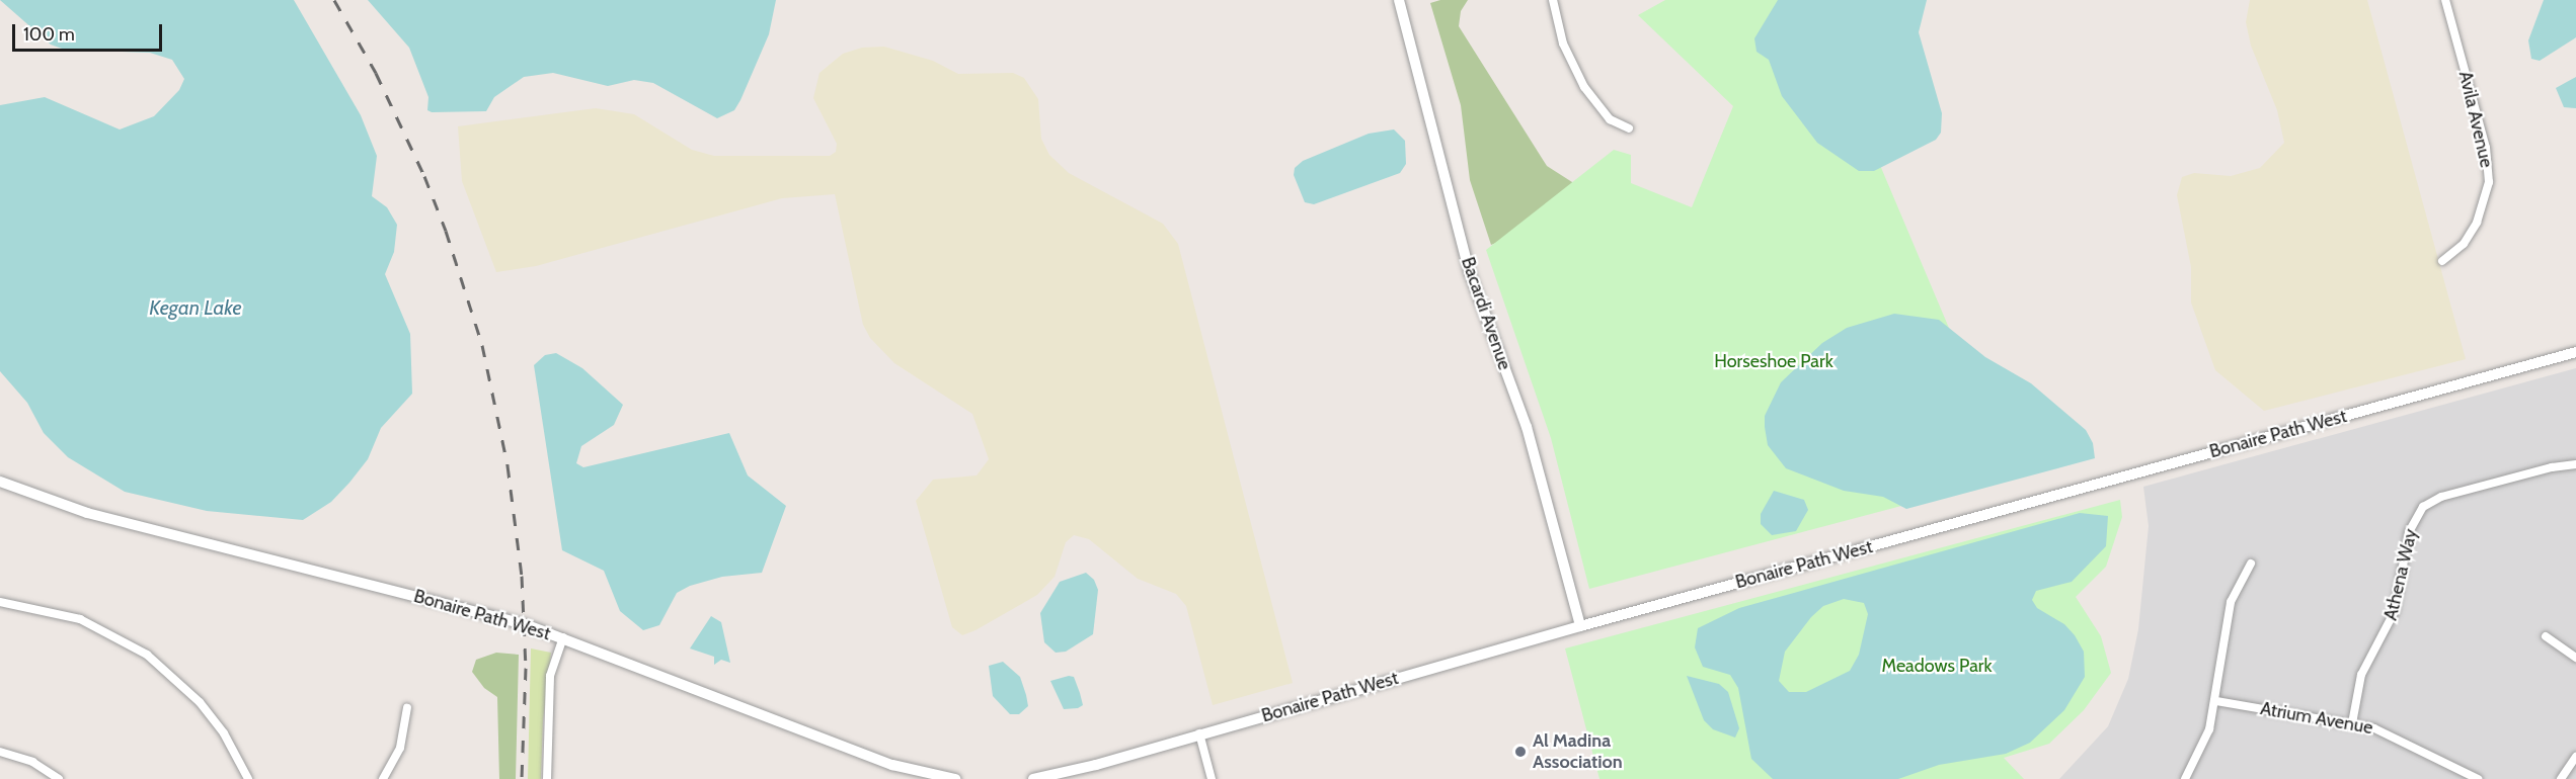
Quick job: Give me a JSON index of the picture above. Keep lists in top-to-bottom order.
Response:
{
  "streets": {
    "street": [
      "Avila Avenue",
      "Bacardi Avenue",
      "Bonaire Path West",
      "Athena Way",
      "Atrium Avenue"
    ]
  },
  "crossings": [
    ["Bacardi Avenue", "Bonaire Path West"],
    ["Athena Way", "Atrium Avenue"]
  ],
  "water": ["Kegan Lake"],
  "parks": ["Horseshoe Park", "Meadows Park"],
  "places": ["Al Madina Association"],
  "scale_bar": "100 m"
}
